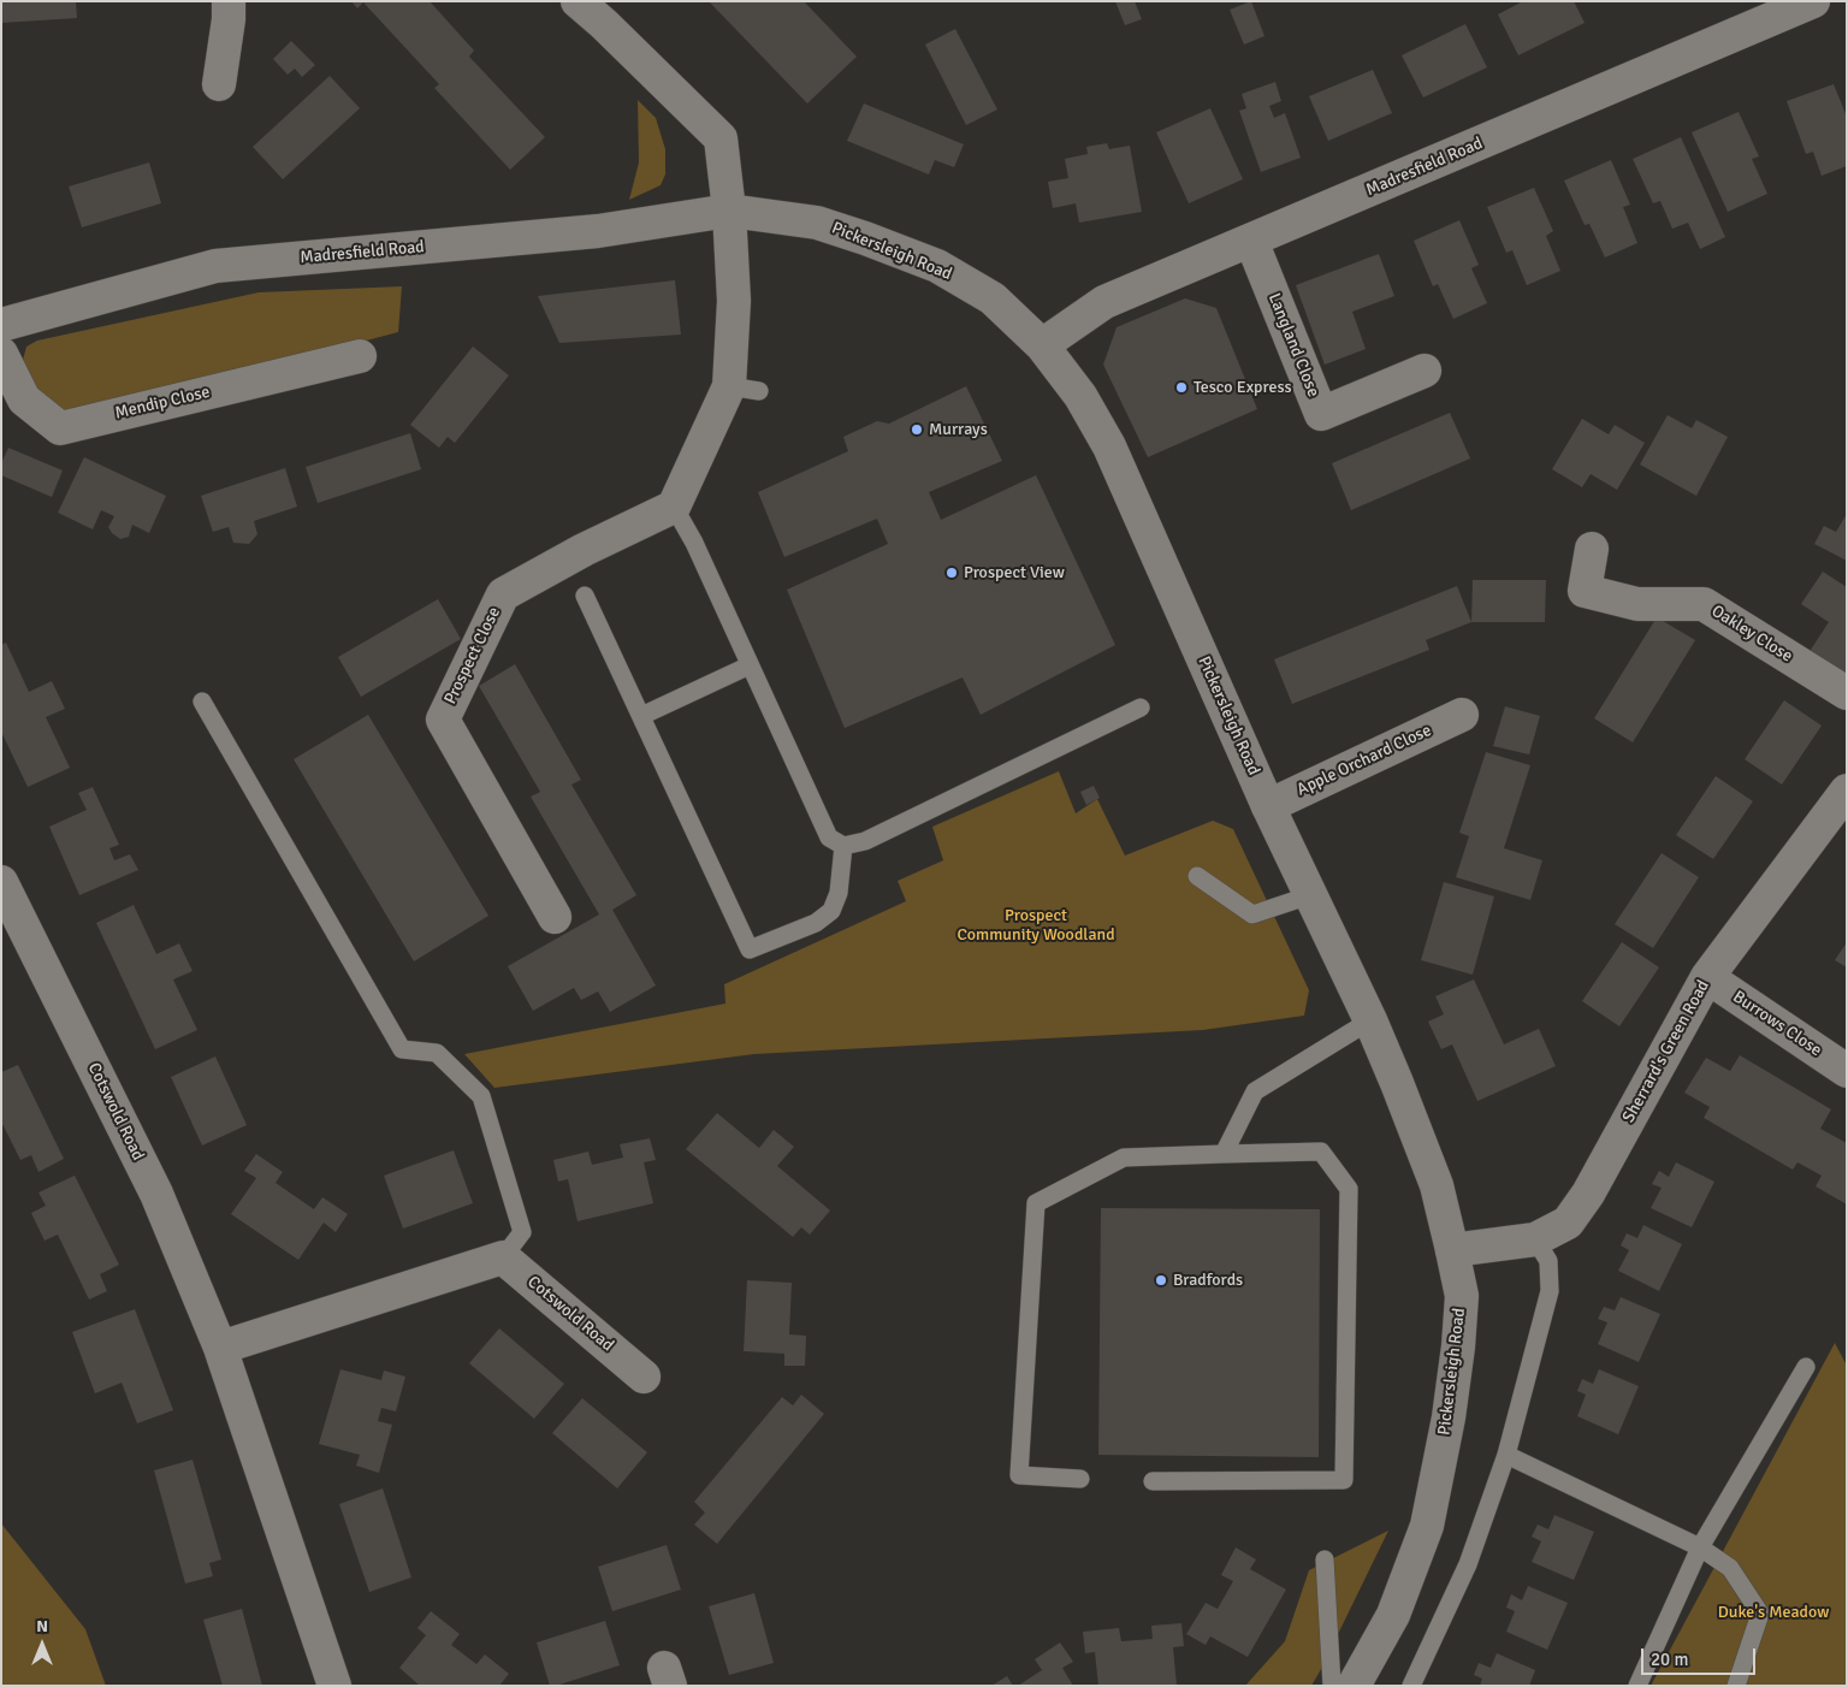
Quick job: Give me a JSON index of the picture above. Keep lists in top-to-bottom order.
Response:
{
  "streets": {
    "street": [
      "Madresfield Road",
      "Pickersleigh Road",
      "Langland Close",
      "Mendip Close",
      "Oakley Close",
      "Prospect Close",
      "Apple Orchard Close",
      "Burrows Close",
      "Sherrard's Green Road",
      "Cotswold Road"
    ]
  },
  "crossings": [
    ["Madresfield Road", "Pickersleigh Road"],
    ["Madresfield Road", "Langland Close"],
    ["Pickersleigh Road", "Apple Orchard Close"],
    ["Pickersleigh Road", "Sherrard's Green Road"],
    ["Burrows Close", "Sherrard's Green Road"]
  ],
  "parks": ["Prospect Community Woodland", "Duke's Meadow"],
  "places": [
    "Tesco Express",
    "Murrays",
    "Prospect View",
    "Bradfords"
  ],
  "scale_bar": "20 m",
  "north": "top"
}
